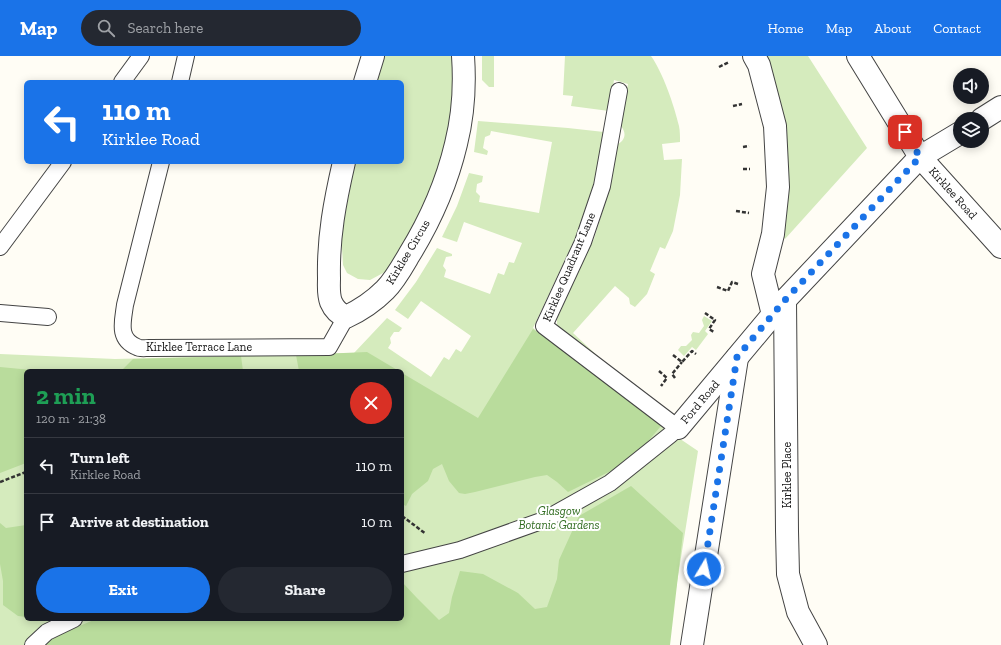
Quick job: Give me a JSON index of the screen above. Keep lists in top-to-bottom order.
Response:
{
  "streets": {
    "street": [
      "Kirklee Road",
      "Kirklee Circus",
      "Ford Road",
      "Kirklee Place"
    ],
    "lane": ["Kirklee Quadrant Lane", "Kirklee Terrace Lane"]
  },
  "crossings": [
    ["Kirklee Road", "Ford Road"],
    ["Kirklee Circus", "Kirklee Terrace Lane"],
    ["Kirklee Quadrant Lane", "Ford Road"],
    ["Ford Road", "Kirklee Place"]
  ],
  "parks": ["Glasgow Botanic Gardens"],
  "page": {
    "header": "Map",
    "search": "Search here",
    "nav": [
      "Home",
      "Map",
      "About",
      "Contact"
    ],
    "turn": ["110 m", "Kirklee Road"],
    "heading": ["2 min", "120 m · 21:38"],
    "list": [
      {
        "name": "Turn left",
        "note": "Kirklee Road",
        "value": "110 m"
      },
      {
        "name": "Arrive at destination",
        "value": "10 m"
      }
    ],
    "buttons": ["Exit", "Share"]
  }
}
